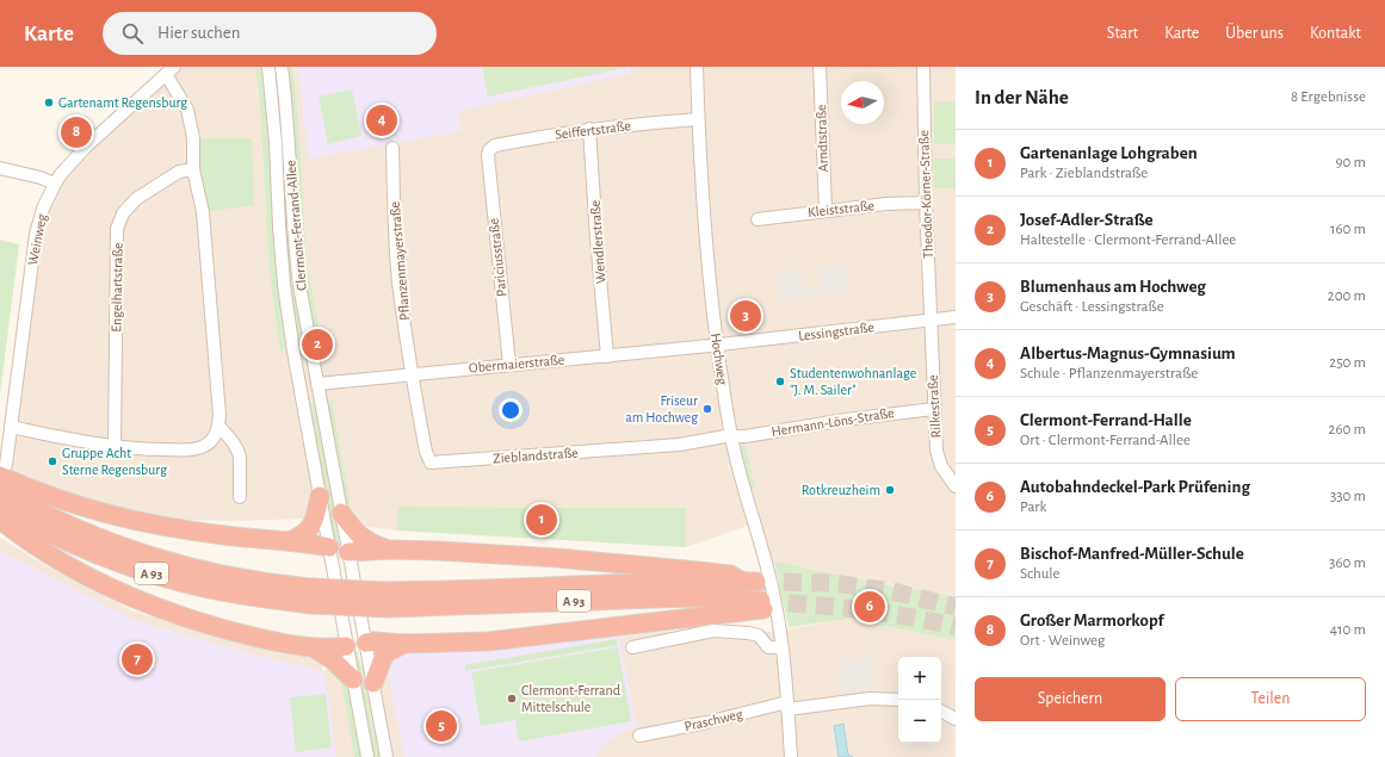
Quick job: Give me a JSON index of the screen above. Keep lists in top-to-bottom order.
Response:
{
  "streets": {
    "highway": ["A 93"],
    "street": [
      "Seiffertstraße",
      "Arndtstraße",
      "Theodor-Körner-Straße",
      "Kleiststraße",
      "Clermont-Ferrand-Allee",
      "Weinweg",
      "Wendlerstraße",
      "Pariciusstraße",
      "Pflanzenmayerstraße",
      "Engelhartstraße",
      "Lessingstraße",
      "Hochweg",
      "Obermaierstraße",
      "Rilkestraße",
      "Hermann-Löns-Straße",
      "Zieblandstraße",
      "Praschweg"
    ]
  },
  "crossings": [
    ["Seiffertstraße", "Wendlerstraße"],
    ["Seiffertstraße", "Pariciusstraße"],
    ["Seiffertstraße", "Hochweg"],
    ["Arndtstraße", "Kleiststraße"],
    ["Theodor-Körner-Straße", "Kleiststraße"],
    ["Theodor-Körner-Straße", "Lessingstraße"],
    ["Theodor-Körner-Straße", "Rilkestraße"],
    ["Clermont-Ferrand-Allee", "Obermaierstraße"],
    ["Wendlerstraße", "Obermaierstraße"],
    ["Pariciusstraße", "Obermaierstraße"],
    ["Pflanzenmayerstraße", "Obermaierstraße"],
    ["Pflanzenmayerstraße", "Zieblandstraße"],
    ["Lessingstraße", "Hochweg"],
    ["Lessingstraße", "Obermaierstraße"],
    ["Lessingstraße", "Rilkestraße"],
    ["Hochweg", "Obermaierstraße"],
    ["Hochweg", "Hermann-Löns-Straße"],
    ["Hochweg", "Zieblandstraße"],
    ["Hochweg", "Praschweg"],
    ["Obermaierstraße", "Zieblandstraße"],
    ["Rilkestraße", "Hermann-Löns-Straße"],
    ["Hermann-Löns-Straße", "Zieblandstraße"]
  ],
  "places": [
    "Gartenamt Regensburg",
    "Studentenwohnanlage \"J. M. Sailer\"",
    "Friseur am Hochweg",
    "Gruppe Acht Sterne Regensburg",
    "Rotkreuzheim",
    "Clermont-Ferrand Mittelschule"
  ],
  "north": "left",
  "page": {
    "header": "Karte",
    "search": "Hier suchen",
    "nav": [
      "Start",
      "Karte",
      "Über uns",
      "Kontakt"
    ],
    "heading": ["In der Nähe", "8 Ergebnisse"],
    "pins": [
      "4",
      "8",
      "3",
      "2",
      "1",
      "6",
      "7",
      "5"
    ],
    "list": [
      {
        "mark": "1",
        "name": "Gartenanlage Lohgraben",
        "note": "Park · Zieblandstraße",
        "value": "90 m"
      },
      {
        "mark": "2",
        "name": "Josef-Adler-Straße",
        "note": "Haltestelle · Clermont-Ferrand-Allee",
        "value": "160 m"
      },
      {
        "mark": "3",
        "name": "Blumenhaus am Hochweg",
        "note": "Geschäft · Lessingstraße",
        "value": "200 m"
      },
      {
        "mark": "4",
        "name": "Albertus-Magnus-Gymnasium",
        "note": "Schule · Pflanzenmayerstraße",
        "value": "250 m"
      },
      {
        "mark": "5",
        "name": "Clermont-Ferrand-Halle",
        "note": "Ort · Clermont-Ferrand-Allee",
        "value": "260 m"
      },
      {
        "mark": "6",
        "name": "Autobahndeckel-Park Prüfening",
        "note": "Park",
        "value": "330 m"
      },
      {
        "mark": "7",
        "name": "Bischof-Manfred-Müller-Schule",
        "note": "Schule",
        "value": "360 m"
      },
      {
        "mark": "8",
        "name": "Großer Marmorkopf",
        "note": "Ort · Weinweg",
        "value": "410 m"
      }
    ],
    "map_buttons": ["+", "−"],
    "buttons": ["Speichern", "Teilen"]
  }
}
